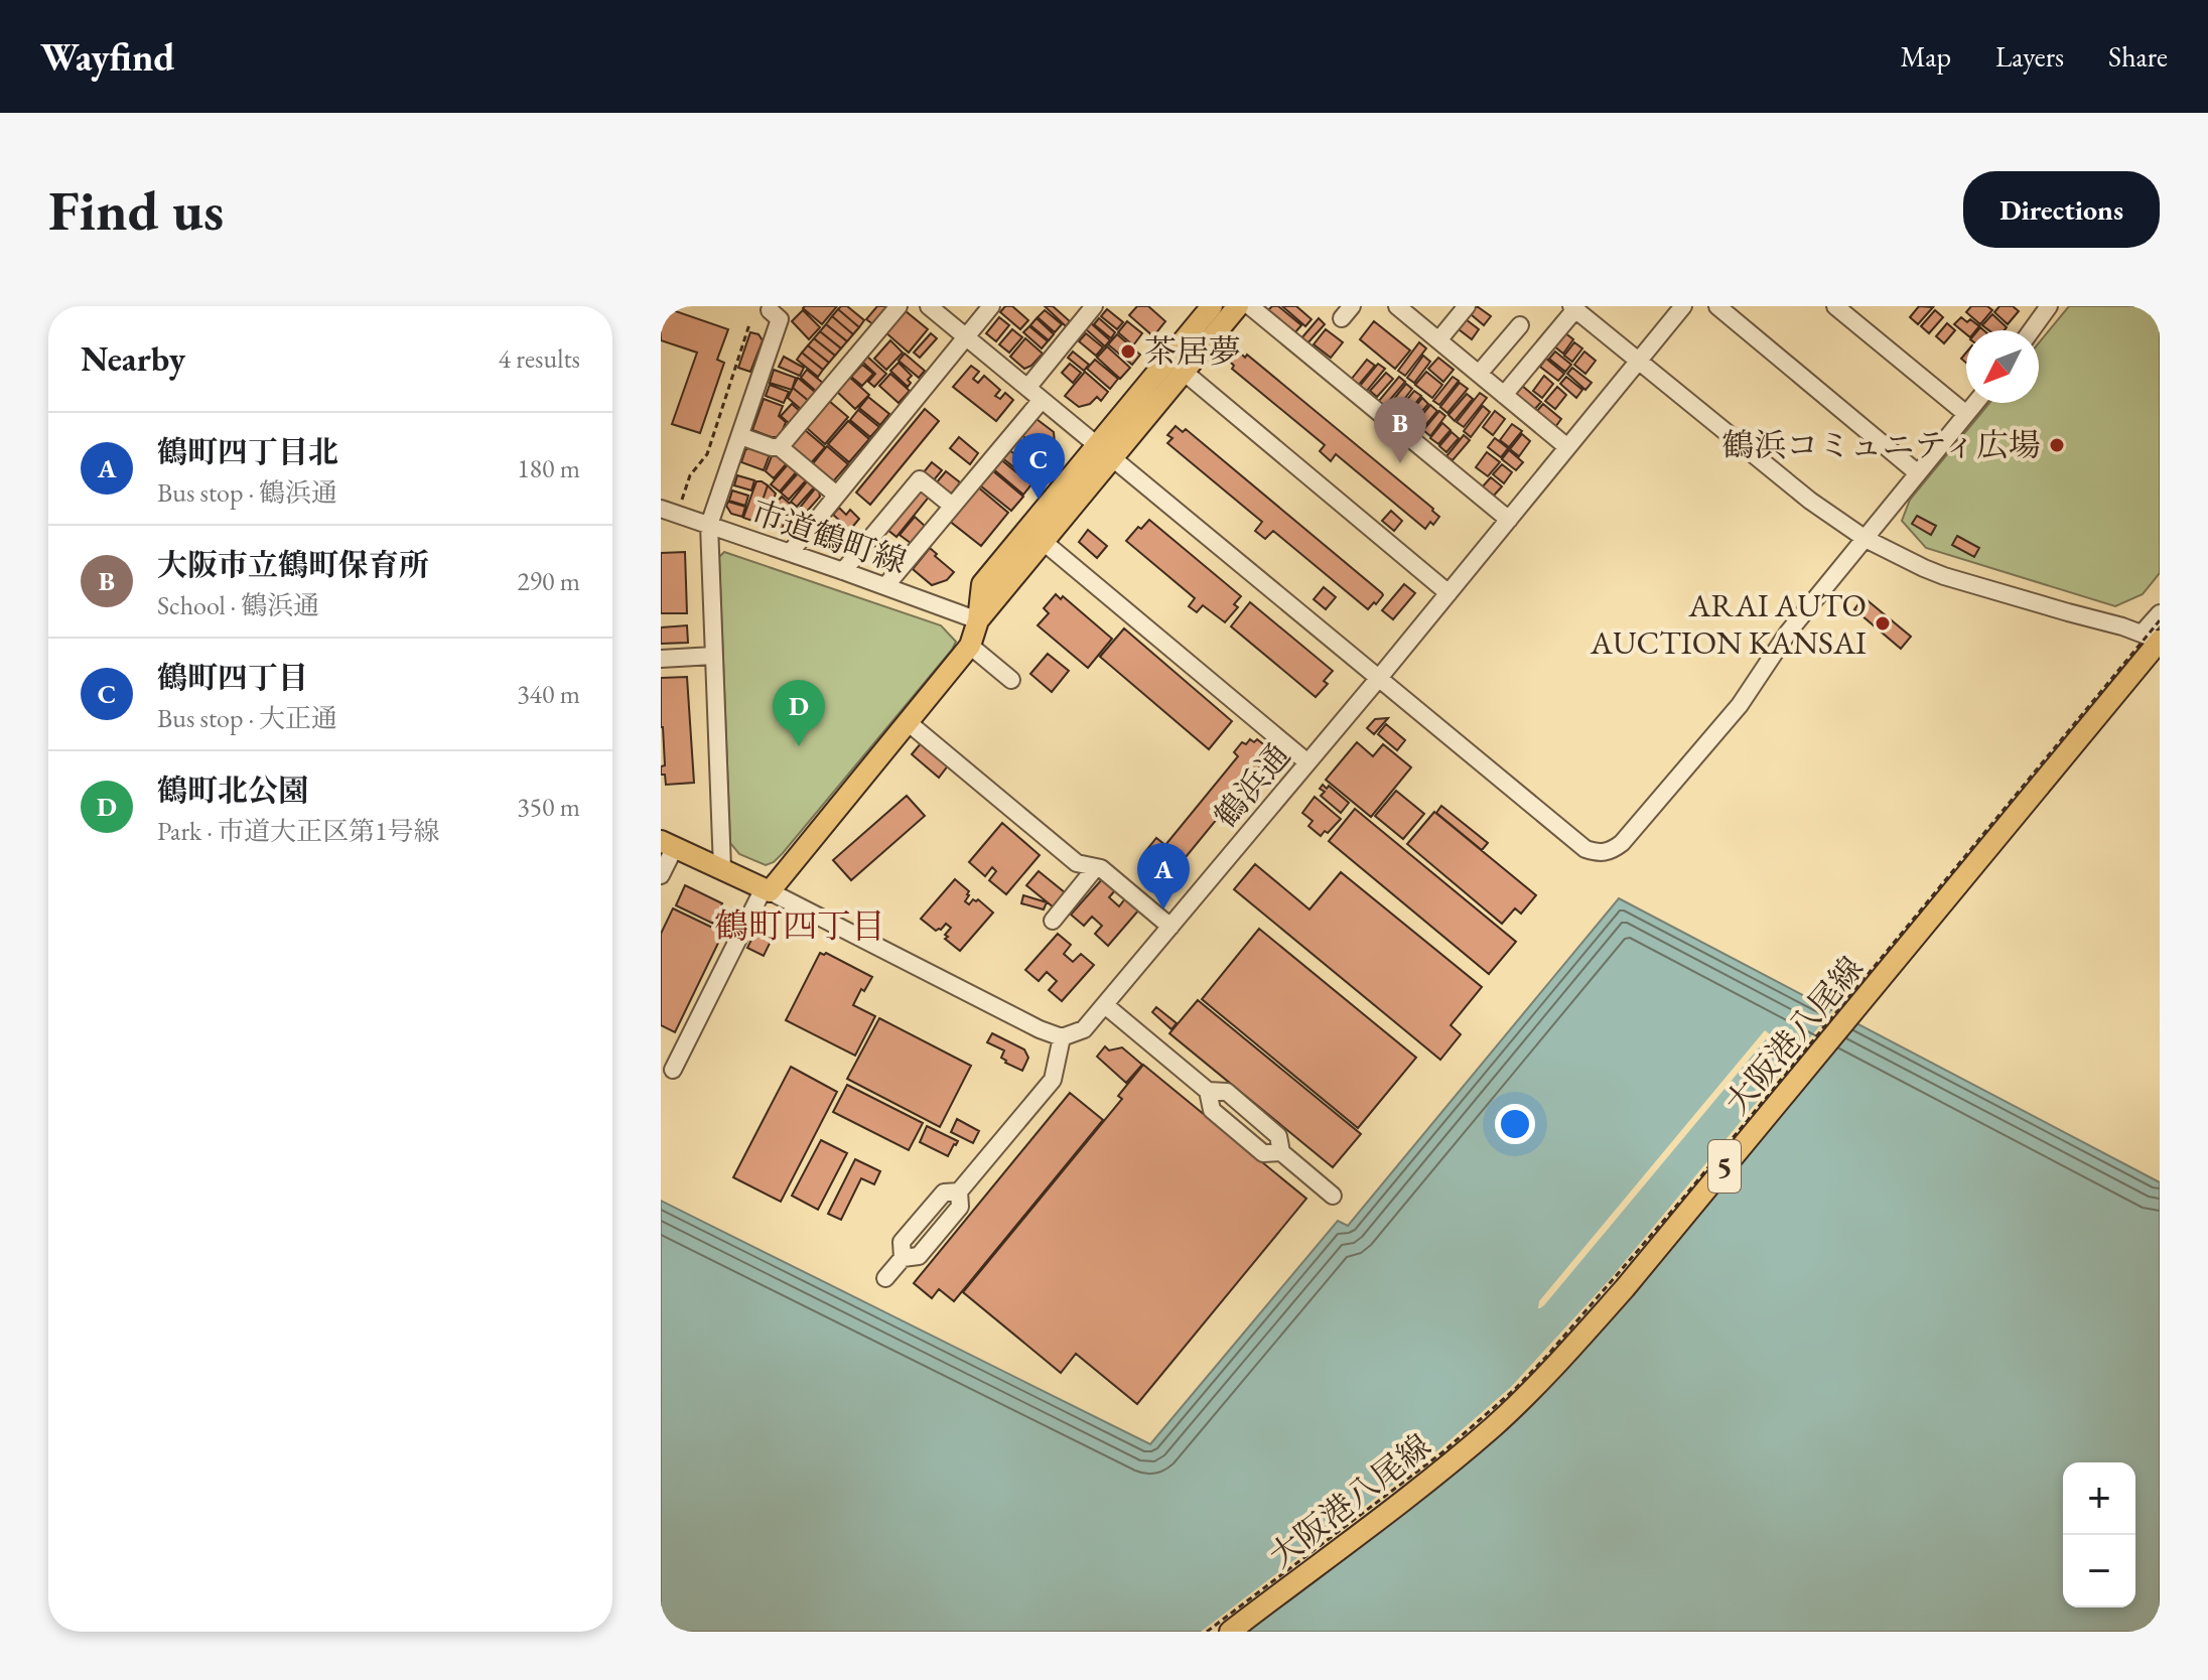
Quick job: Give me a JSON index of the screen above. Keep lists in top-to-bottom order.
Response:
{
  "streets": {
    "main road": ["大阪港八尾線", "5"],
    "street": ["市道鶴町線", "鶴浜通"]
  },
  "districts": ["鶴町四丁目"],
  "places": ["茶居夢", "鶴浜コミュニティ広場", "ARAI AUTO AUCTION KANSAI"],
  "north": "bottom left",
  "page": {
    "header": "Wayfind",
    "nav": ["Map", "Layers", "Share"],
    "buttons": "Directions",
    "title": "Find us",
    "heading": ["Nearby", "4 results"],
    "pins": [
      "B",
      "C",
      "D",
      "A"
    ],
    "list": [
      {
        "mark": "A",
        "name": "鶴町四丁目北",
        "note": "Bus stop · 鶴浜通",
        "value": "180 m"
      },
      {
        "mark": "B",
        "name": "大阪市立鶴町保育所",
        "note": "School · 鶴浜通",
        "value": "290 m"
      },
      {
        "mark": "C",
        "name": "鶴町四丁目",
        "note": "Bus stop · 大正通",
        "value": "340 m"
      },
      {
        "mark": "D",
        "name": "鶴町北公園",
        "note": "Park · 市道大正区第1号線",
        "value": "350 m"
      }
    ],
    "map_buttons": ["+", "−"]
  }
}
